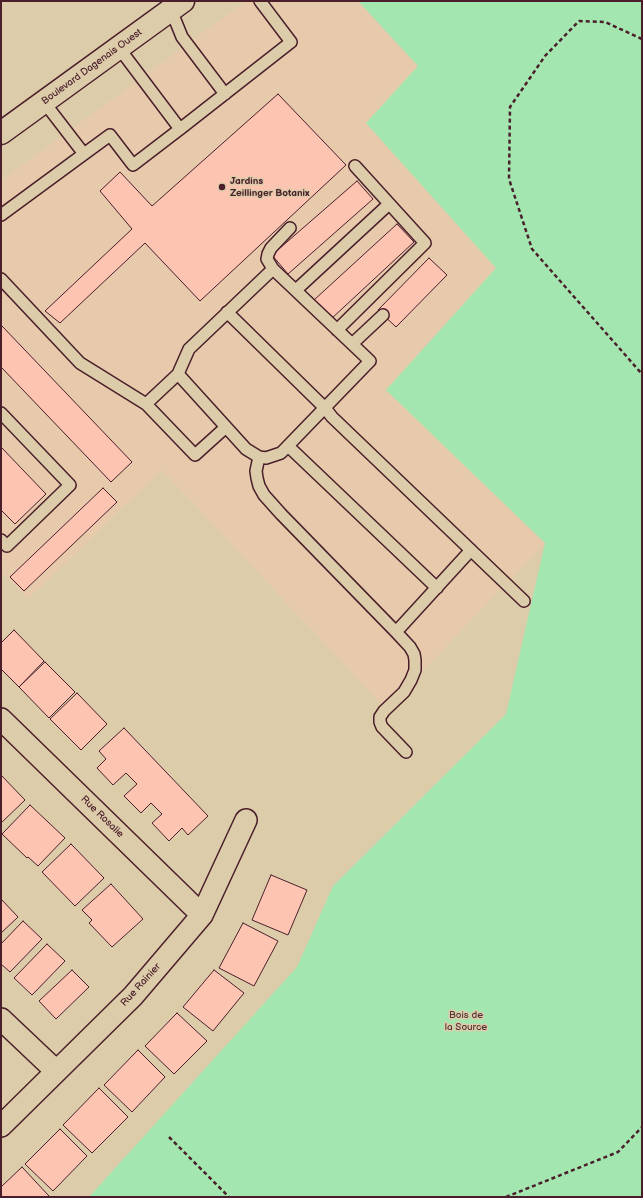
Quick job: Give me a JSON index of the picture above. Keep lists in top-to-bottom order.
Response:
{
  "streets": {
    "main road": ["Boulevard Dagenais Ouest"],
    "street": ["Rue Rosalie", "Rue Rainier"]
  },
  "crossings": [
    ["Rue Rosalie", "Rue Rainier"]
  ],
  "parks": ["Bois de la Source"],
  "places": ["Jardins Zeillinger Botanix"]
}
